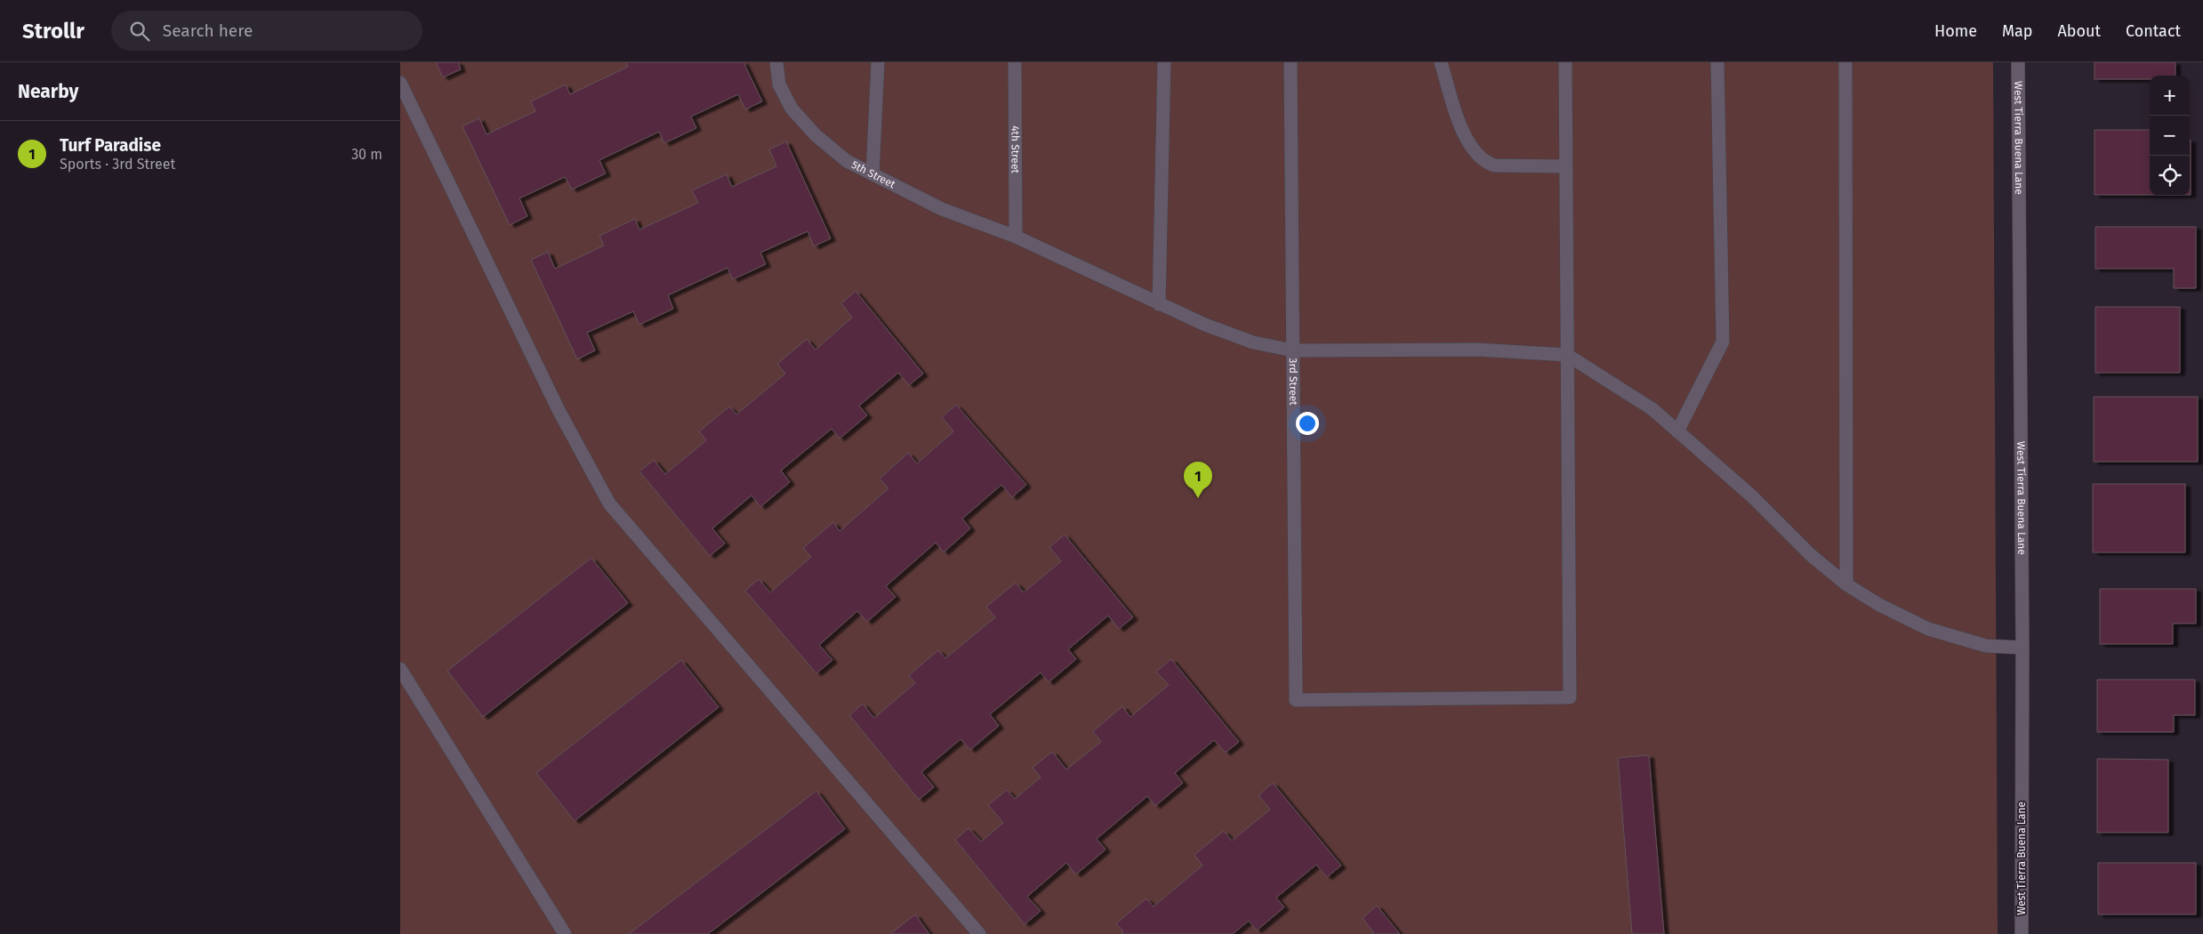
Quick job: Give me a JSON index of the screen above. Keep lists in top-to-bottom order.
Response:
{
  "streets": {
    "street": [
      "West Tierra Buena Lane",
      "4th Street",
      "5th Street",
      "3rd Street"
    ]
  },
  "crossings": [
    ["4th Street", "5th Street"],
    ["5th Street", "3rd Street"]
  ],
  "page": {
    "header": "Strollr",
    "search": "Search here",
    "nav": [
      "Home",
      "Map",
      "About",
      "Contact"
    ],
    "heading": "Nearby",
    "map_buttons": ["+", "−"],
    "list": [
      {
        "mark": "1",
        "name": "Turf Paradise",
        "note": "Sports · 3rd Street",
        "value": "30 m"
      }
    ],
    "pins": "1"
  }
}
